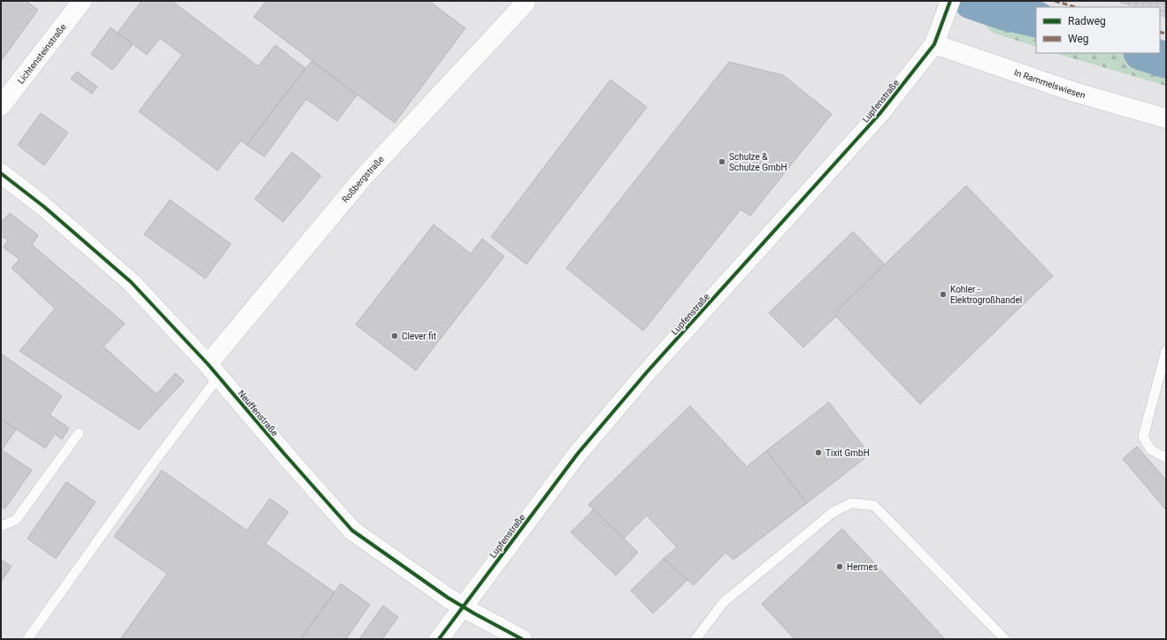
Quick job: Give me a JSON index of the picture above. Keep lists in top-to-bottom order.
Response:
{
  "streets": {
    "street": [
      "Lichtensteinstraße",
      "In Rammelswiesen",
      "Lupfenstraße",
      "Roßbergstraße",
      "Neuffenstraße"
    ]
  },
  "crossings": [
    ["In Rammelswiesen", "Lupfenstraße"],
    ["Lupfenstraße", "Neuffenstraße"],
    ["Roßbergstraße", "Neuffenstraße"]
  ],
  "places": [
    "Schulze & Schulze GmbH",
    "Kohler - Elektrogroßhandel",
    "Clever fit",
    "Tixit GmbH",
    "Hermes"
  ],
  "legend": ["Radweg", "Weg"]
}
